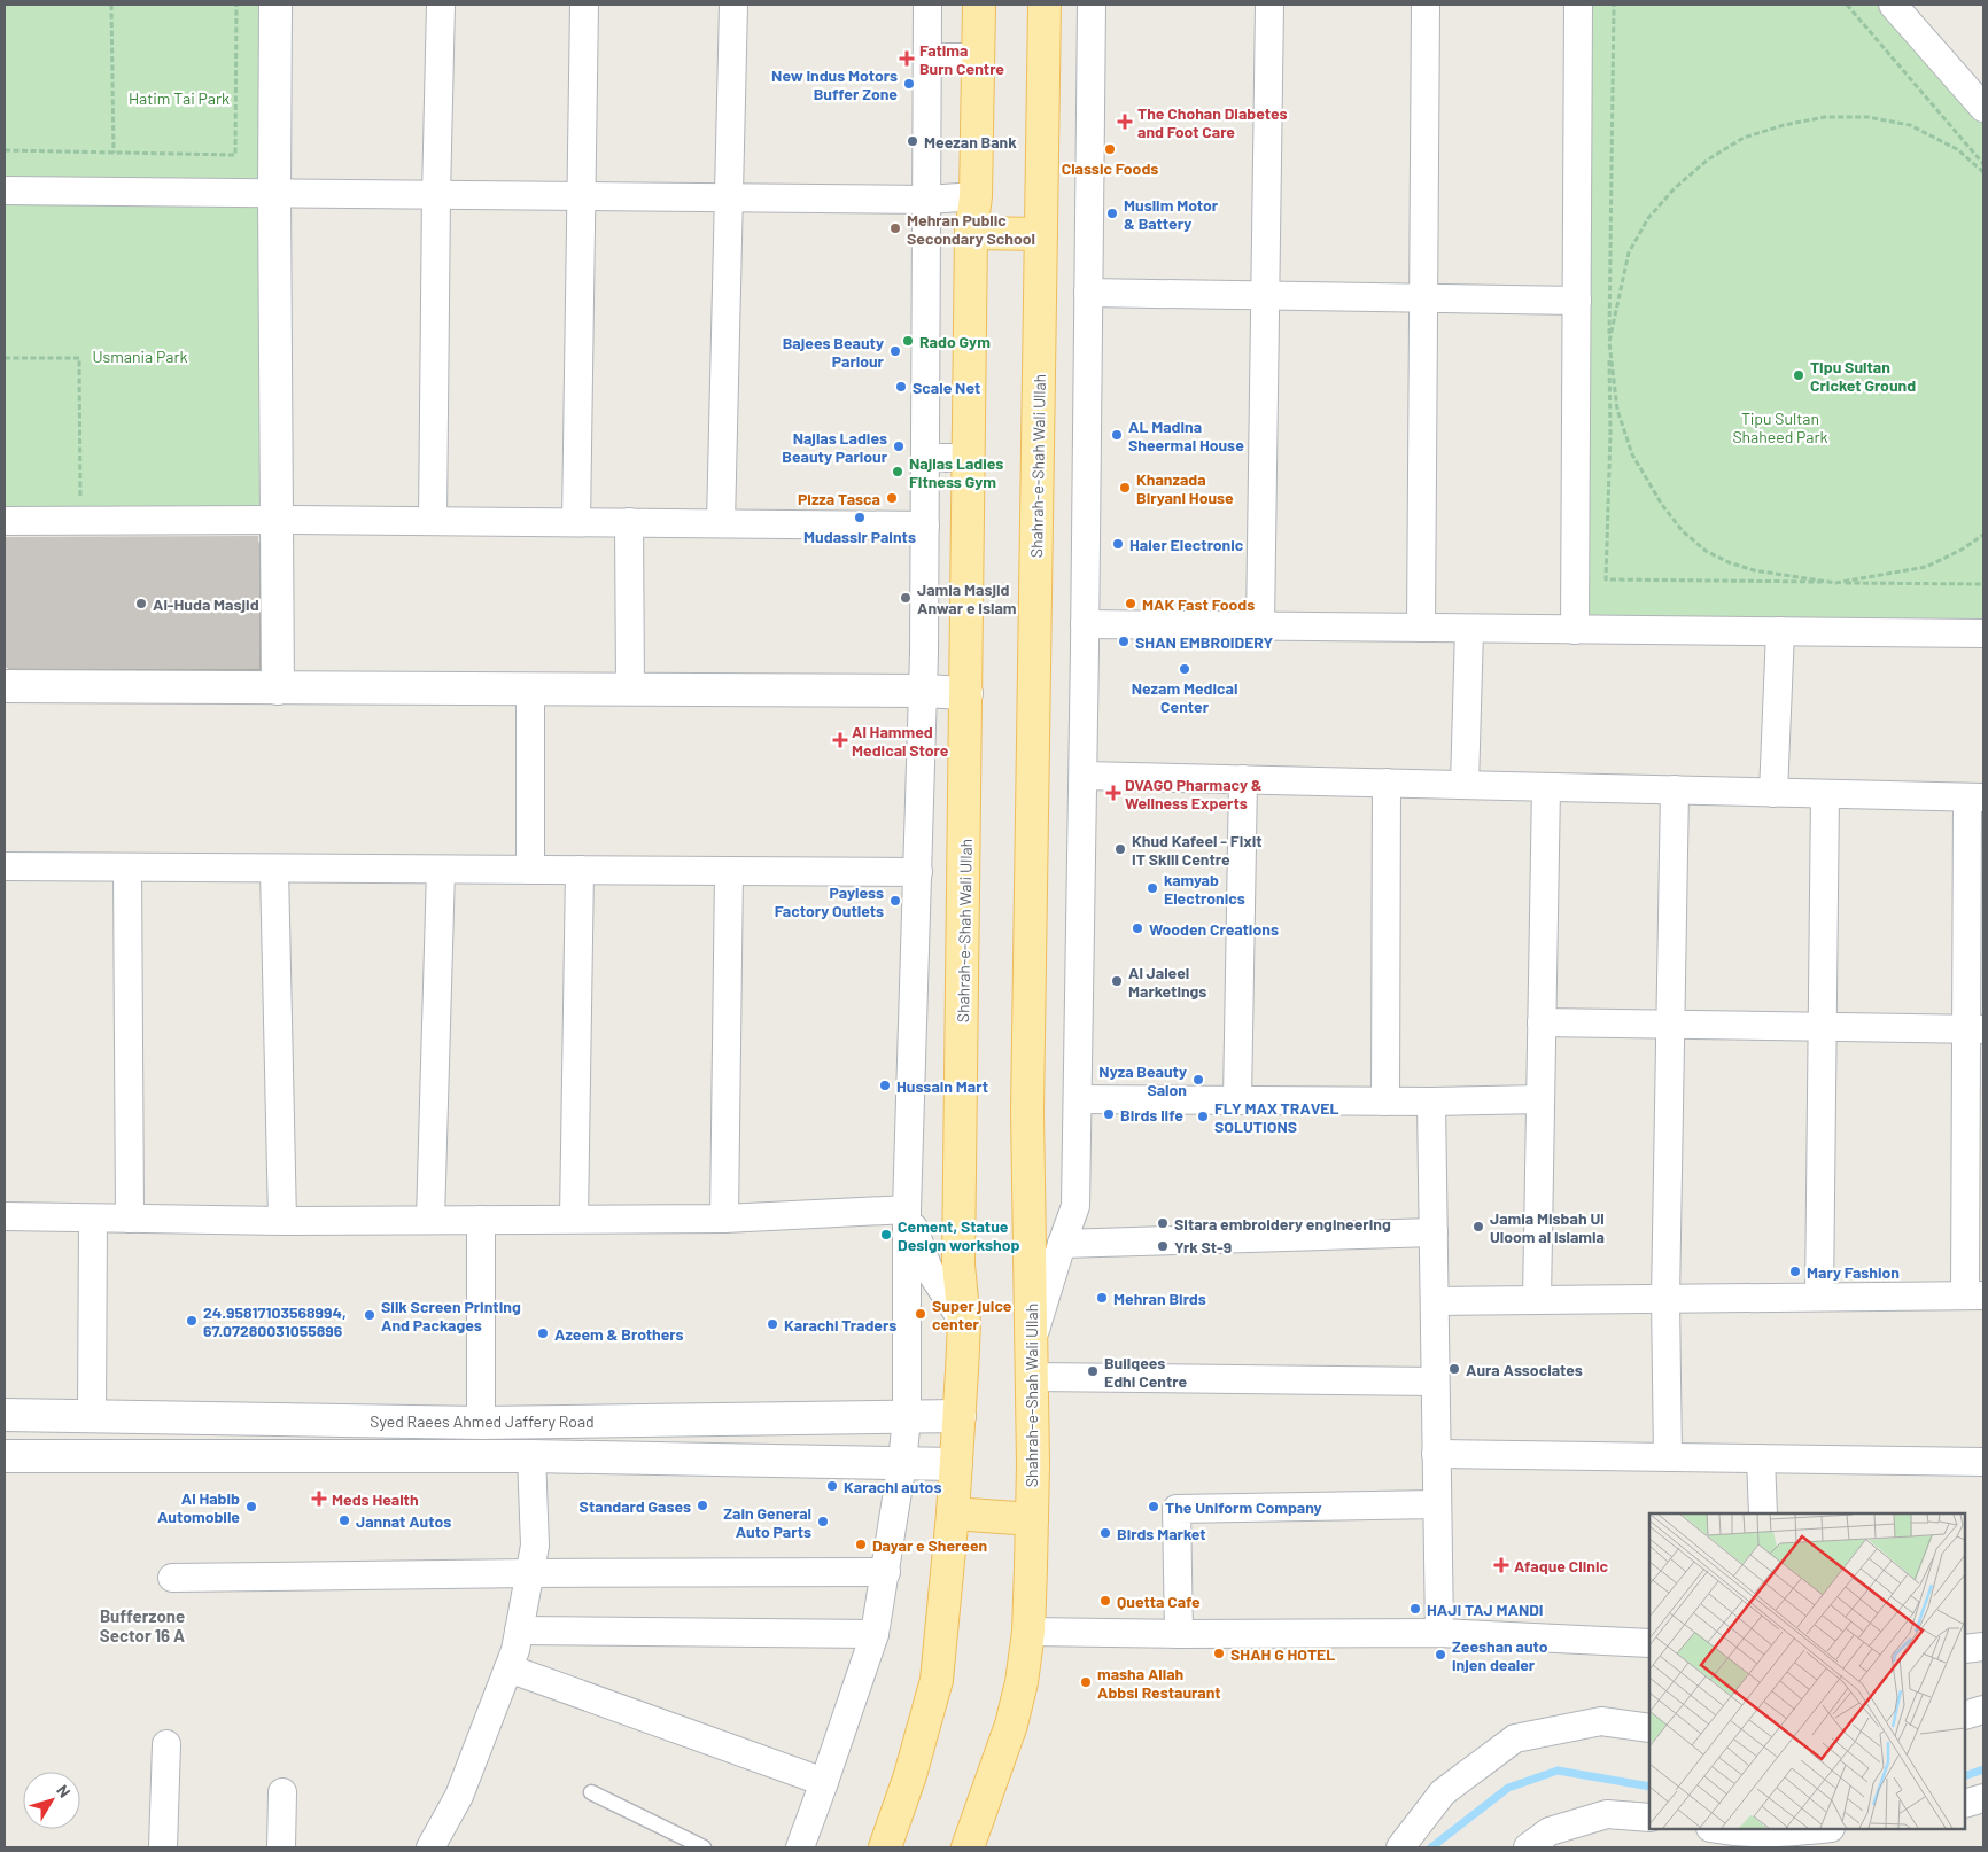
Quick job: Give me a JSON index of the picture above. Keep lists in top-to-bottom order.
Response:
{
  "streets": {
    "main road": ["Shahrah-e-Shah Wali Ullah", "Syed Raees Ahmed Jaffery Road"]
  },
  "crossings": [
    ["Shahrah-e-Shah Wali Ullah", "Syed Raees Ahmed Jaffery Road"]
  ],
  "districts": ["Bufferzone Sector 16 A"],
  "parks": ["Hatim Tai Park", "Usmania Park", "Tipu Sultan Shaheed Park"],
  "places": {
    "health": [
      "Fatima Burn Centre",
      "The Chohan Diabetes and Foot Care",
      "Al Hammed Medical Store",
      "DVAGO Pharmacy & Wellness Experts",
      "Meds Health",
      "Afaque Clinic"
    ],
    "other": [
      "New Indus Motors Buffer Zone",
      "Meezan Bank",
      "Classic Foods",
      "Muslim Motor & Battery",
      "Mehran Public Secondary School",
      "Rado Gym",
      "Bajees Beauty Parlour",
      "Tipu Sultan Cricket Ground",
      "Scale Net",
      "AL Madina Sheermal House",
      "Najlas Ladies Beauty Parlour",
      "Najlas Ladies Fitness Gym",
      "Khanzada Biryani House",
      "Pizza Tasca",
      "Mudassir Paints",
      "Haier Electronic",
      "Jamia Masjid Anwar e Islam",
      "Al-Huda Masjid",
      "MAK Fast Foods",
      "SHAN EMBROIDERY",
      "Nezam Medical Center",
      "Khud Kafeel - Fixit IT Skill Centre",
      "kamyab Electronics",
      "Payless Factory Outlets",
      "Wooden Creations",
      "Al Jaleel Marketings",
      "Nyza Beauty Salon",
      "Hussain Mart",
      "Birds life",
      "FLY MAX TRAVEL SOLUTIONS",
      "Sitara embroidery engineering",
      "Jamia Misbah Ul Uloom al islamia",
      "Cement, Statue Design workshop",
      "Yrk St-9",
      "Mary Fashion",
      "Mehran Birds",
      "Super juice center",
      "Silk Screen Printing And Packages",
      "24.95817103568994, 67.07280031055896",
      "Karachi Traders",
      "Azeem & Brothers",
      "Aura Associates",
      "Builqees Edhi Centre",
      "Karachi autos",
      "Standard Gases",
      "Al Habib Automobile",
      "The Uniform Company",
      "Jannat Autos",
      "Zain General Auto Parts",
      "Birds Market",
      "Dayar e Shereen",
      "Quetta Cafe",
      "HAJI TAJ MANDI",
      "SHAH G HOTEL",
      "Zeeshan auto injen dealer",
      "masha Allah Abbsi Restaurant"
    ]
  },
  "north": "top right"
}
